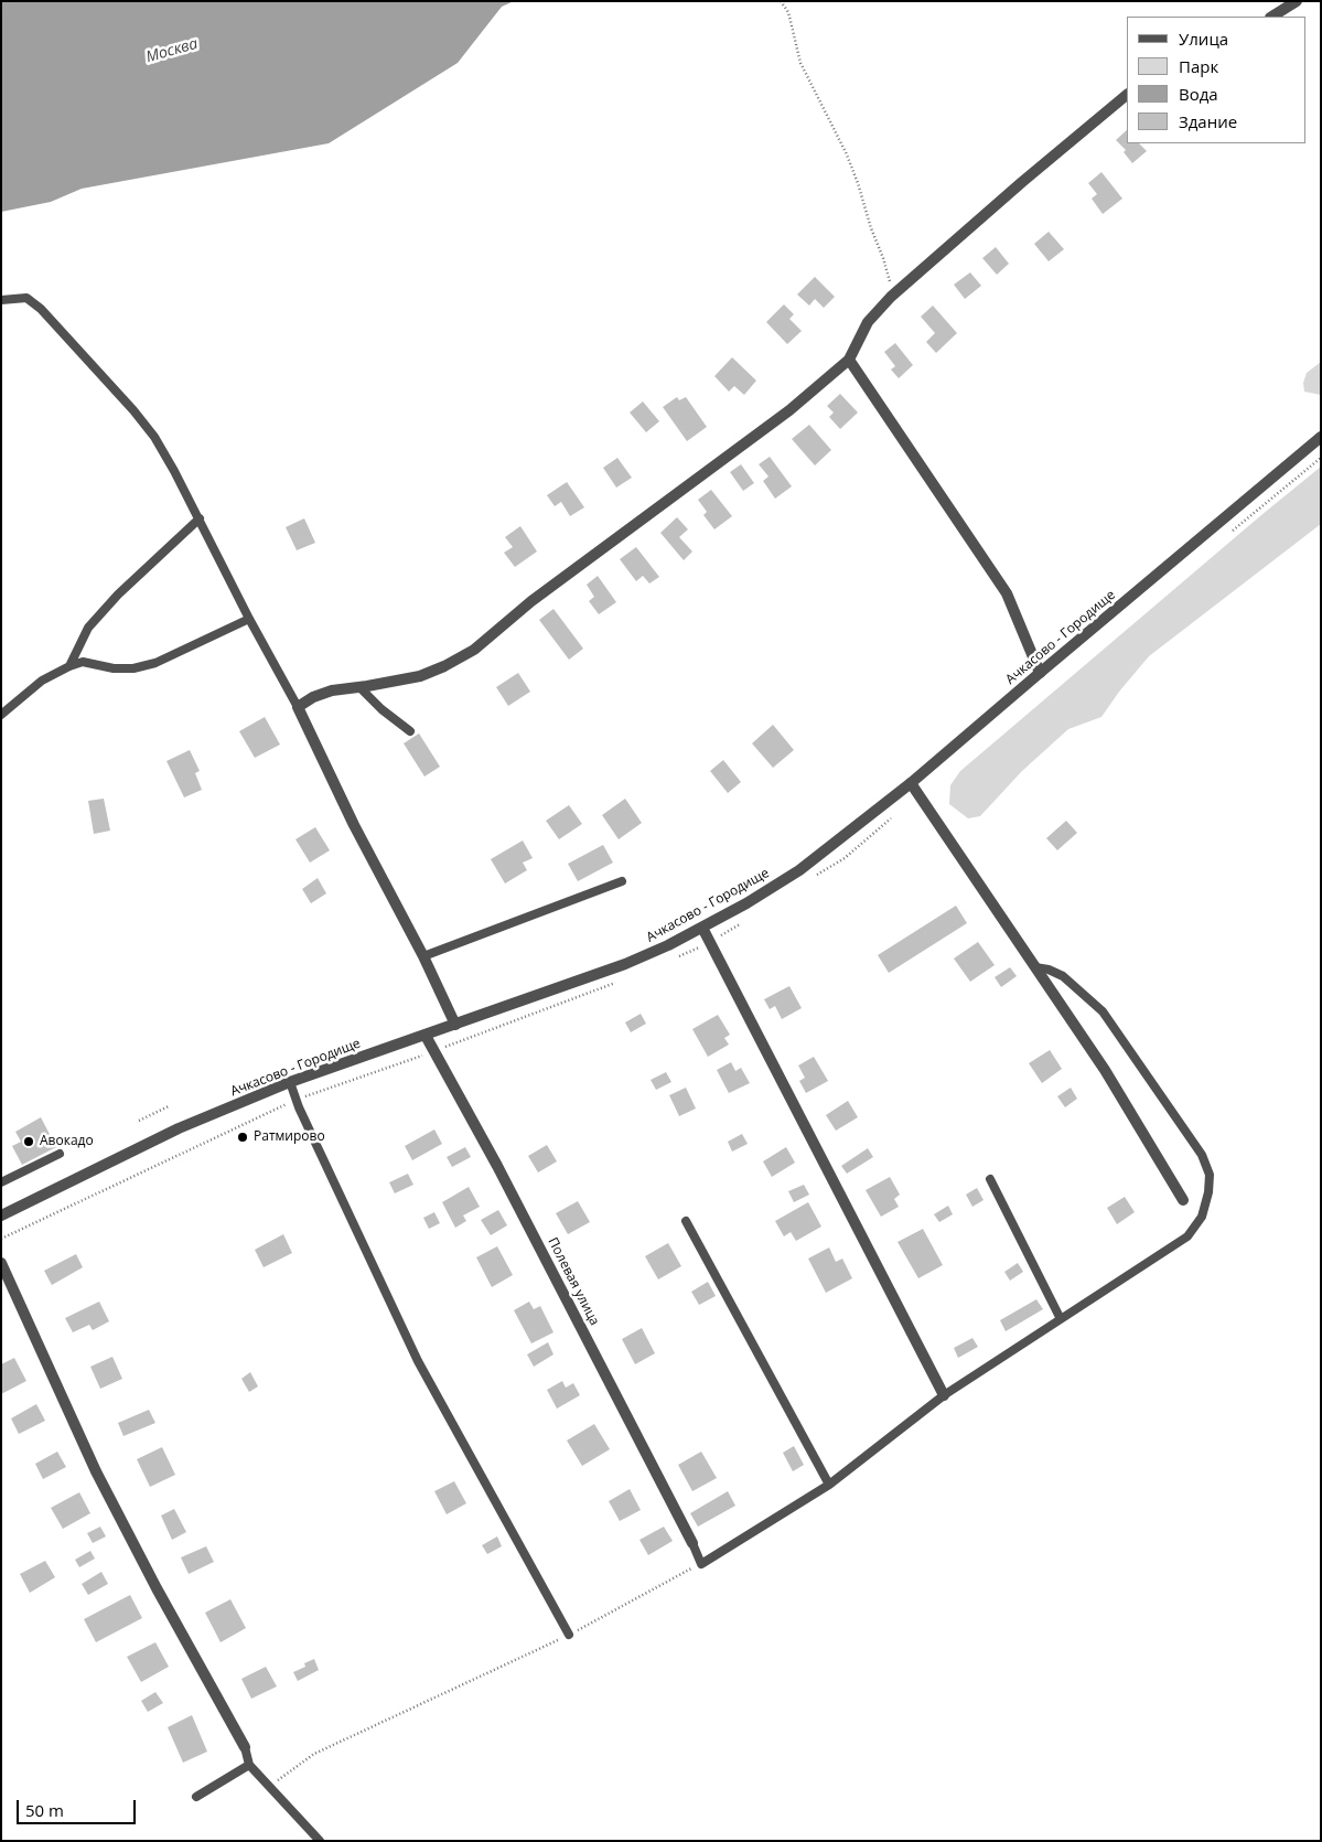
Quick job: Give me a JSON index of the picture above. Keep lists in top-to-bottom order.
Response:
{
  "streets": {
    "street": ["Ачкасово - Городище", "Полевая улица"]
  },
  "crossings": [
    ["Ачкасово - Городище", "Полевая улица"]
  ],
  "water": ["Москва"],
  "places": ["Ратмирово", "Авокадо"],
  "legend": [
    "Улица",
    "Парк",
    "Вода",
    "Здание"
  ],
  "scale_bar": "50 m"
}
